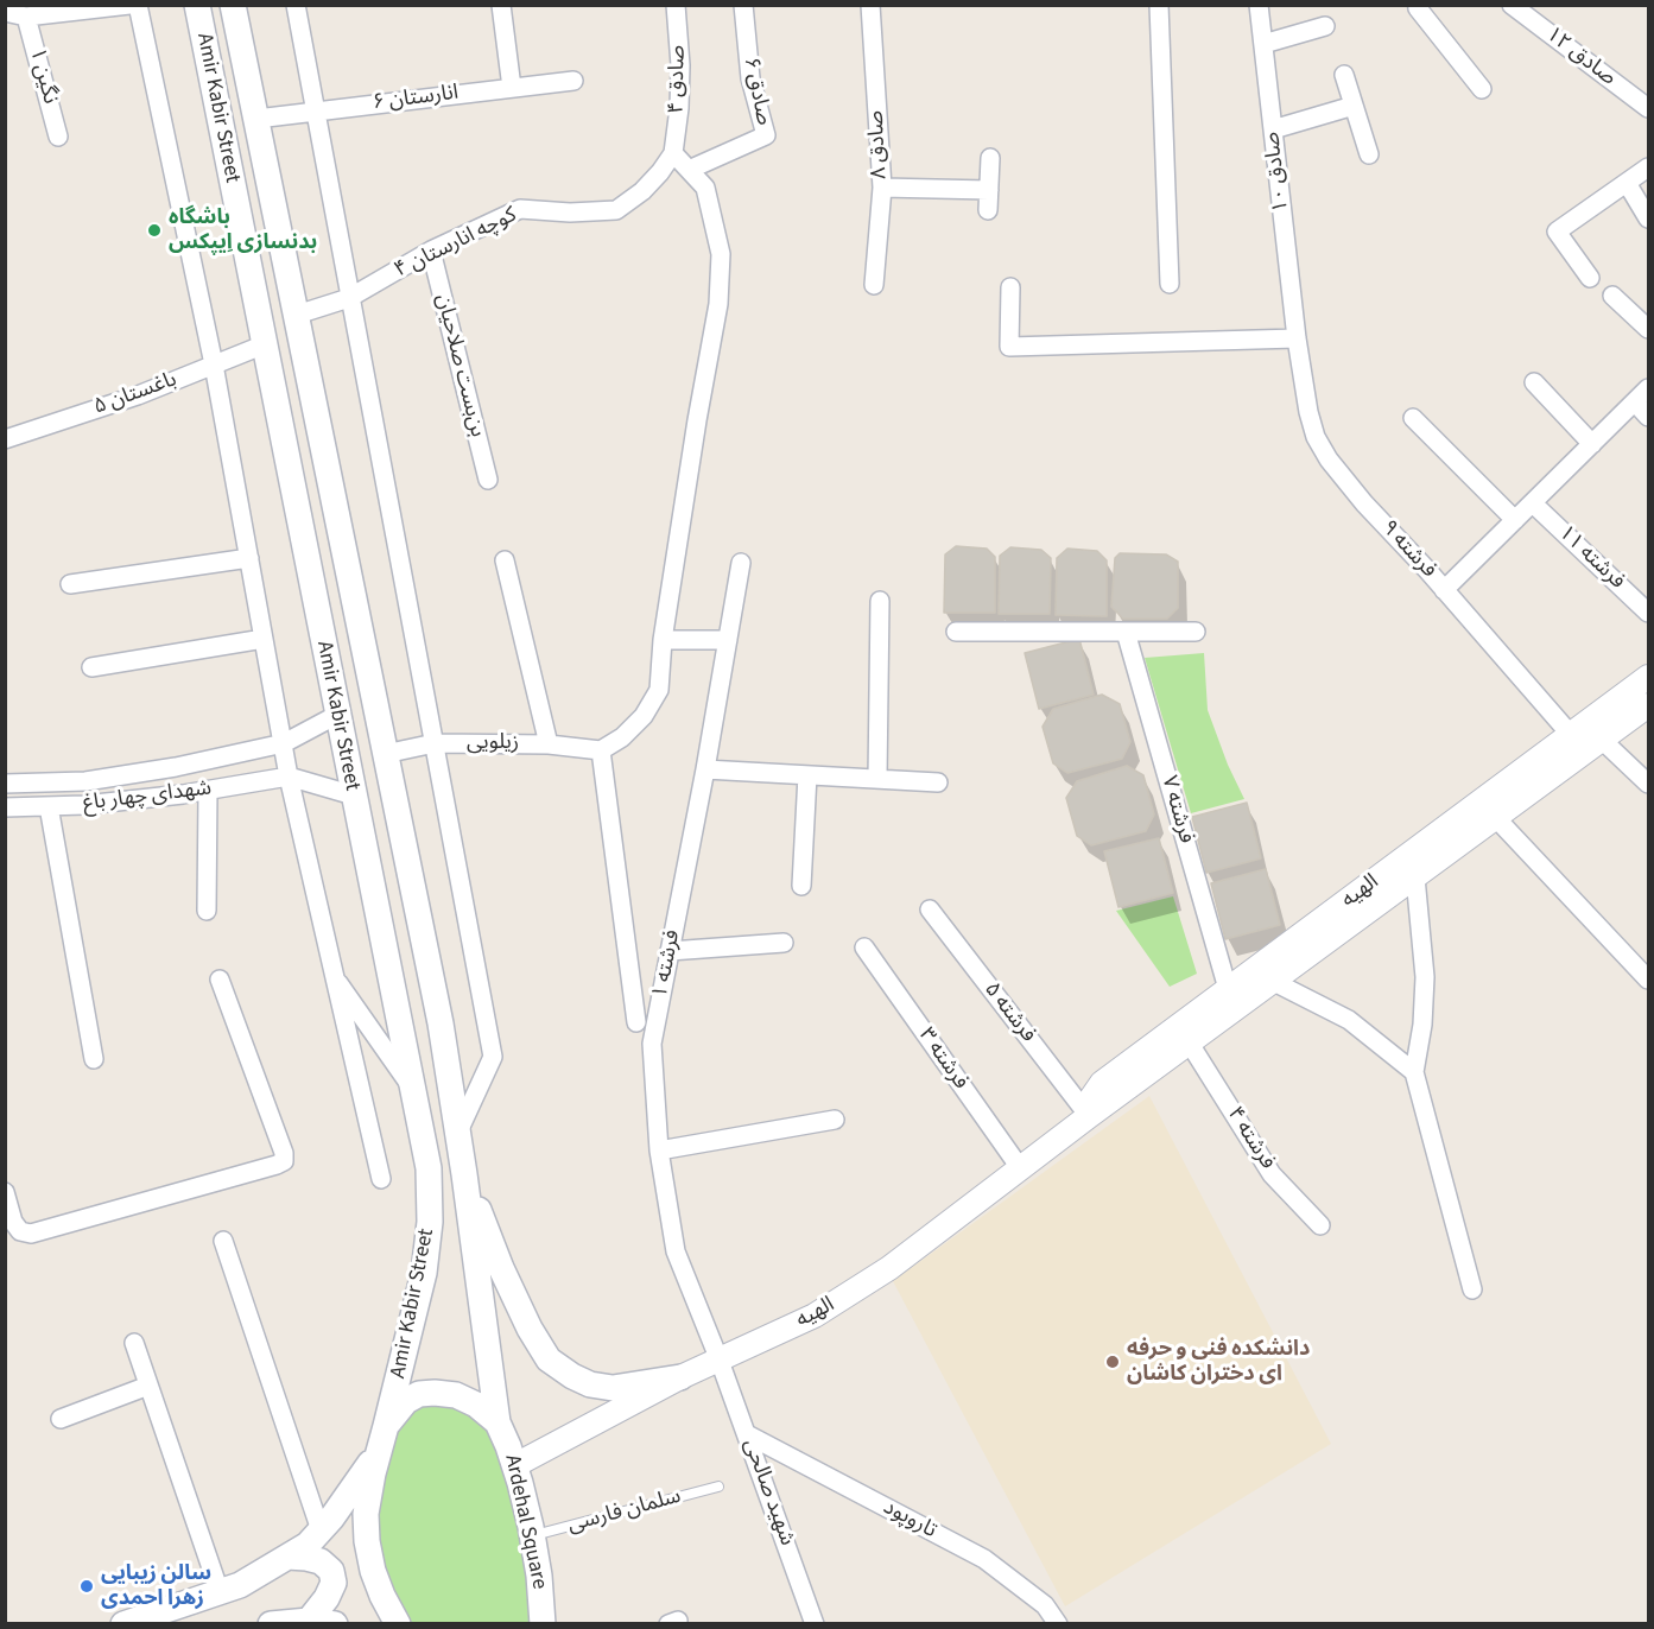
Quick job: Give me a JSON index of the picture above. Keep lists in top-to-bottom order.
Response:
{
  "streets": {
    "main road": ["Amir Kabir Street", "Ardehal Square"],
    "street": [
      "صادق ۱۲",
      "نگین ۱",
      "صادق ۴",
      "صادق ۶",
      "انارستان ۶",
      "صادق ۸",
      "صادق ۱۰",
      "کوچه انارستان ۴",
      "بن‌بست صلاحیان",
      "باغستان ۵",
      "فرشته ۹",
      "فرشته ۱۱",
      "زیلویی",
      "شهدای چهار باغ",
      "فرشته ۷",
      "الهیه",
      "فرشته ۱",
      "فرشته ۵",
      "فرشته ۳",
      "فرشته ۴",
      "شهید صالحی",
      "تاروپود"
    ],
    "lane": ["سلمان فارسی"]
  },
  "crossings": [
    ["صادق ۴", "کوچه انارستان ۴"],
    ["انارستان ۶", "Amir Kabir Street"],
    ["Amir Kabir Street", "کوچه انارستان ۴"],
    ["Amir Kabir Street", "باغستان ۵"],
    ["Amir Kabir Street", "زیلویی"],
    ["Amir Kabir Street", "شهدای چهار باغ"],
    ["Amir Kabir Street", "Ardehal Square"],
    ["صادق ۱۰", "فرشته ۹"],
    ["کوچه انارستان ۴", "بن‌بست صلاحیان"],
    ["فرشته ۹", "الهیه"],
    ["فرشته ۷", "الهیه"],
    ["الهیه", "فرشته ۱"],
    ["الهیه", "فرشته ۵"],
    ["الهیه", "فرشته ۳"],
    ["الهیه", "فرشته ۴"],
    ["الهیه", "شهید صالحی"],
    ["الهیه", "Ardehal Square"],
    ["فرشته ۱", "شهید صالحی"],
    ["شهید صالحی", "تاروپود"],
    ["سلمان فارسی", "Ardehal Square"]
  ],
  "places": ["باشگاه بدنسازی اِیپکس", "دانشکده فنی و حرفه ای دختران کاشان", "سالن‌ زیبایی زهرا احمدی"]
}
